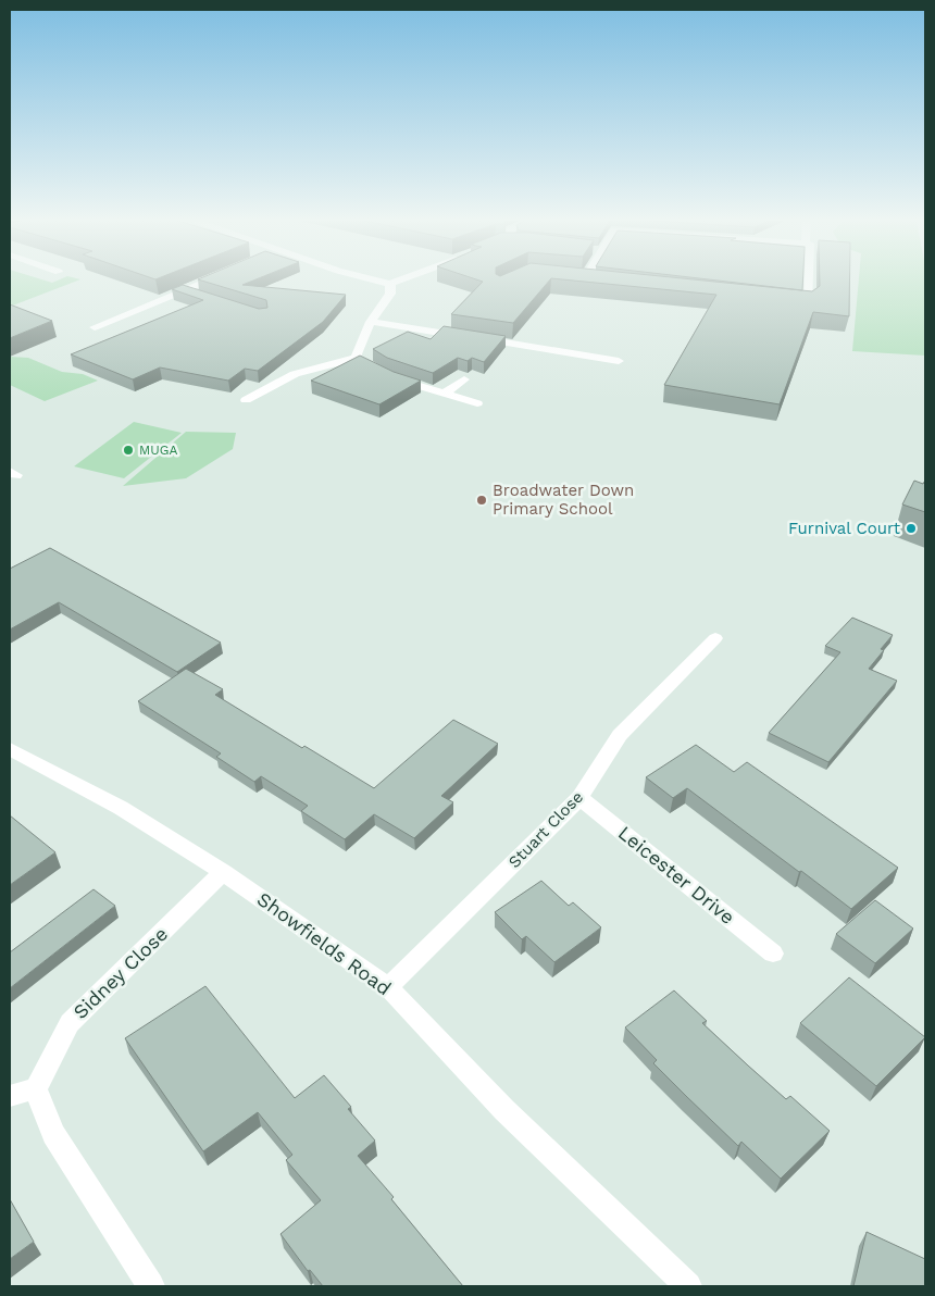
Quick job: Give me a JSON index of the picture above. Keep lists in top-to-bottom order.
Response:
{
  "streets": {
    "street": [
      "Stuart Close",
      "Leicester Drive",
      "Showfields Road",
      "Sidney Close"
    ]
  },
  "crossings": [
    ["Stuart Close", "Leicester Drive"],
    ["Stuart Close", "Showfields Road"],
    ["Showfields Road", "Sidney Close"]
  ],
  "places": ["MUGA", "Broadwater Down Primary School", "Furnival Court"]
}
